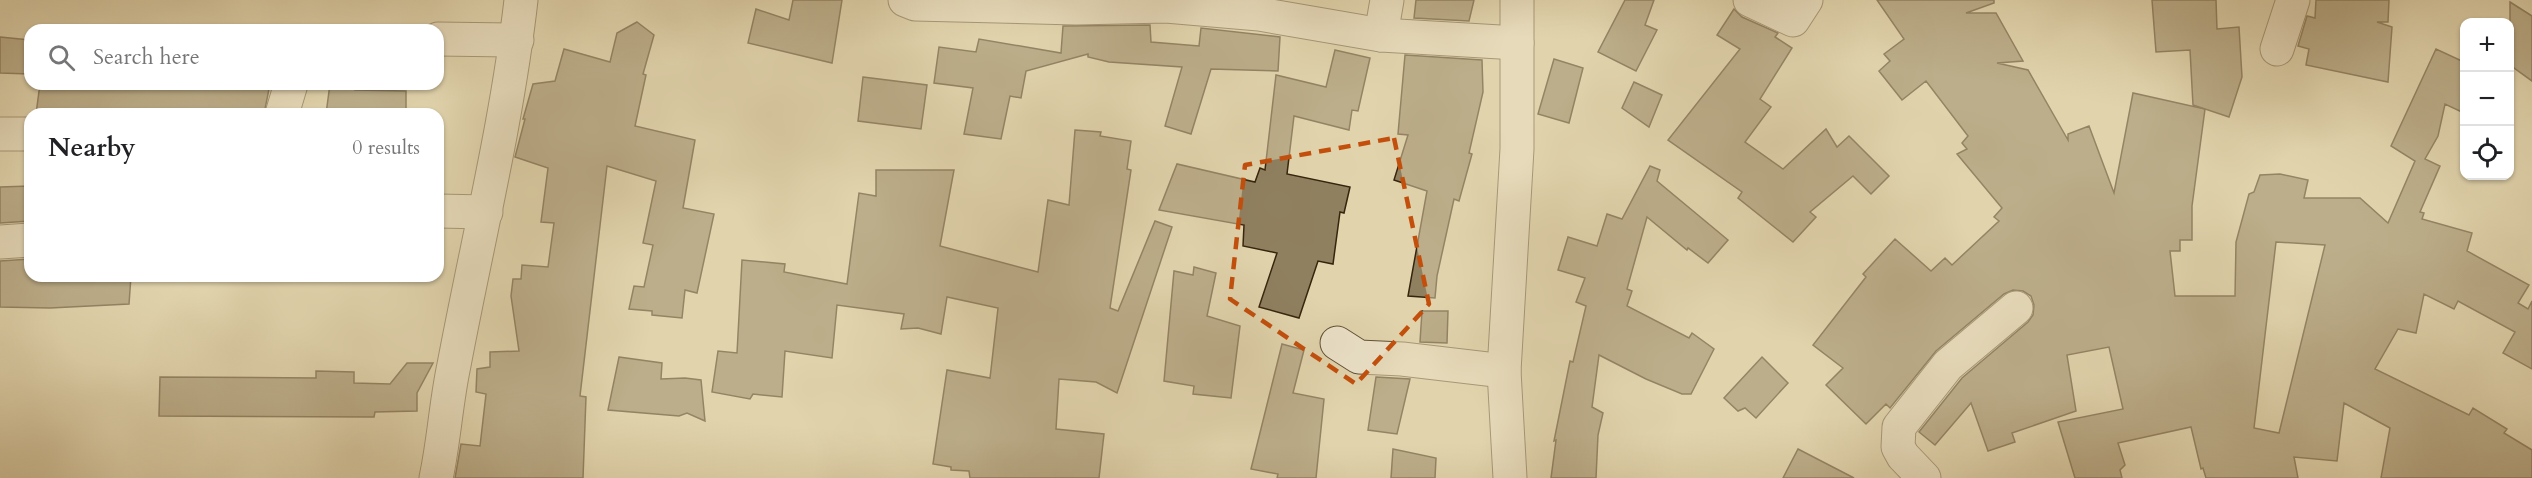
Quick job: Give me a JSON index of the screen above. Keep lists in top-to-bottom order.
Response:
{
  "page": {
    "map_buttons": ["+", "−"],
    "search": "Search here",
    "heading": ["Nearby", "0 results"]
  }
}
